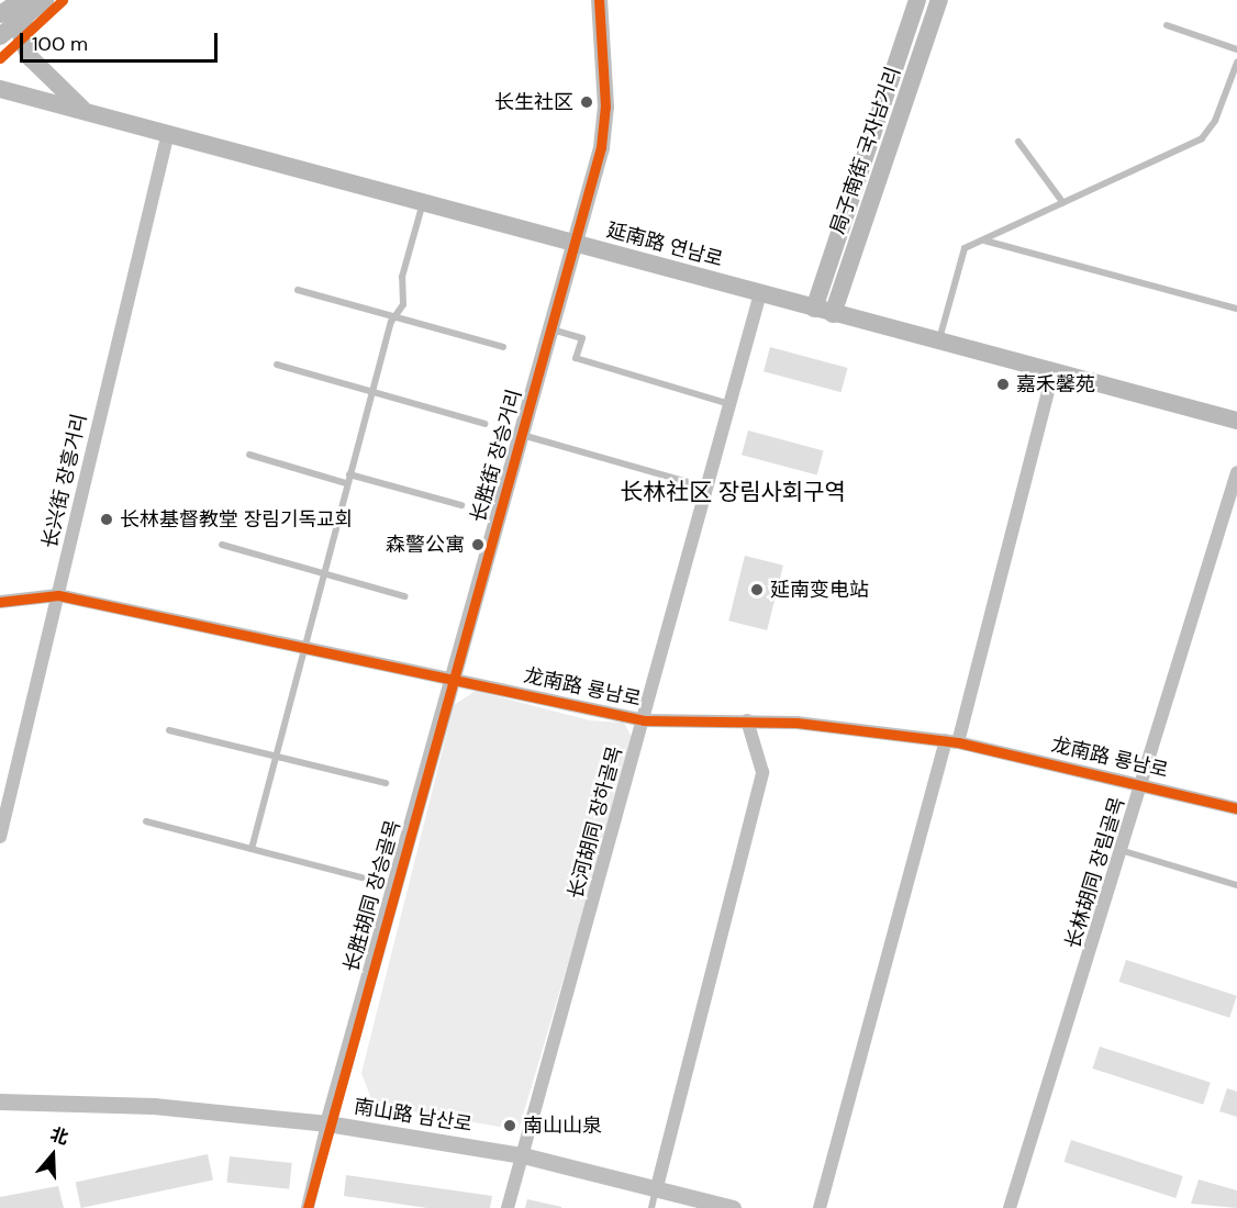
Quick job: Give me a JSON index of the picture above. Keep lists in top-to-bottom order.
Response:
{
  "streets": {
    "main road": ["局子南街 국자남거리", "延南路 연남로"],
    "street": [
      "长胜街 장승거리",
      "长兴街 장흥거리",
      "龙南路 룡남로",
      "长河胡同 장하골목",
      "长林胡同 장림골목",
      "长胜胡同 장승골목",
      "南山路 남산로"
    ]
  },
  "crossings": [
    ["局子南街 국자남거리", "延南路 연남로"],
    ["延南路 연남로", "长胜街 장승거리"],
    ["延南路 연남로", "长兴街 장흥거리"],
    ["延南路 연남로", "长河胡同 장하골목"],
    ["长胜街 장승거리", "龙南路 룡남로"],
    ["长胜街 장승거리", "长胜胡同 장승골목"],
    ["长兴街 장흥거리", "龙南路 룡남로"],
    ["龙南路 룡남로", "长河胡同 장하골목"],
    ["龙南路 룡남로", "长林胡同 장림골목"],
    ["龙南路 룡남로", "长胜胡同 장승골목"],
    ["长河胡同 장하골목", "南山路 남산로"],
    ["长胜胡同 장승골목", "南山路 남산로"]
  ],
  "districts": ["长林社区 장림사회구역"],
  "places": [
    "长生社区",
    "嘉禾馨苑",
    "长林基督教堂 장림기독교회",
    "森警公寓",
    "延南变电站",
    "南山山泉"
  ],
  "scale_bar": "100 m",
  "north": "top"
}
